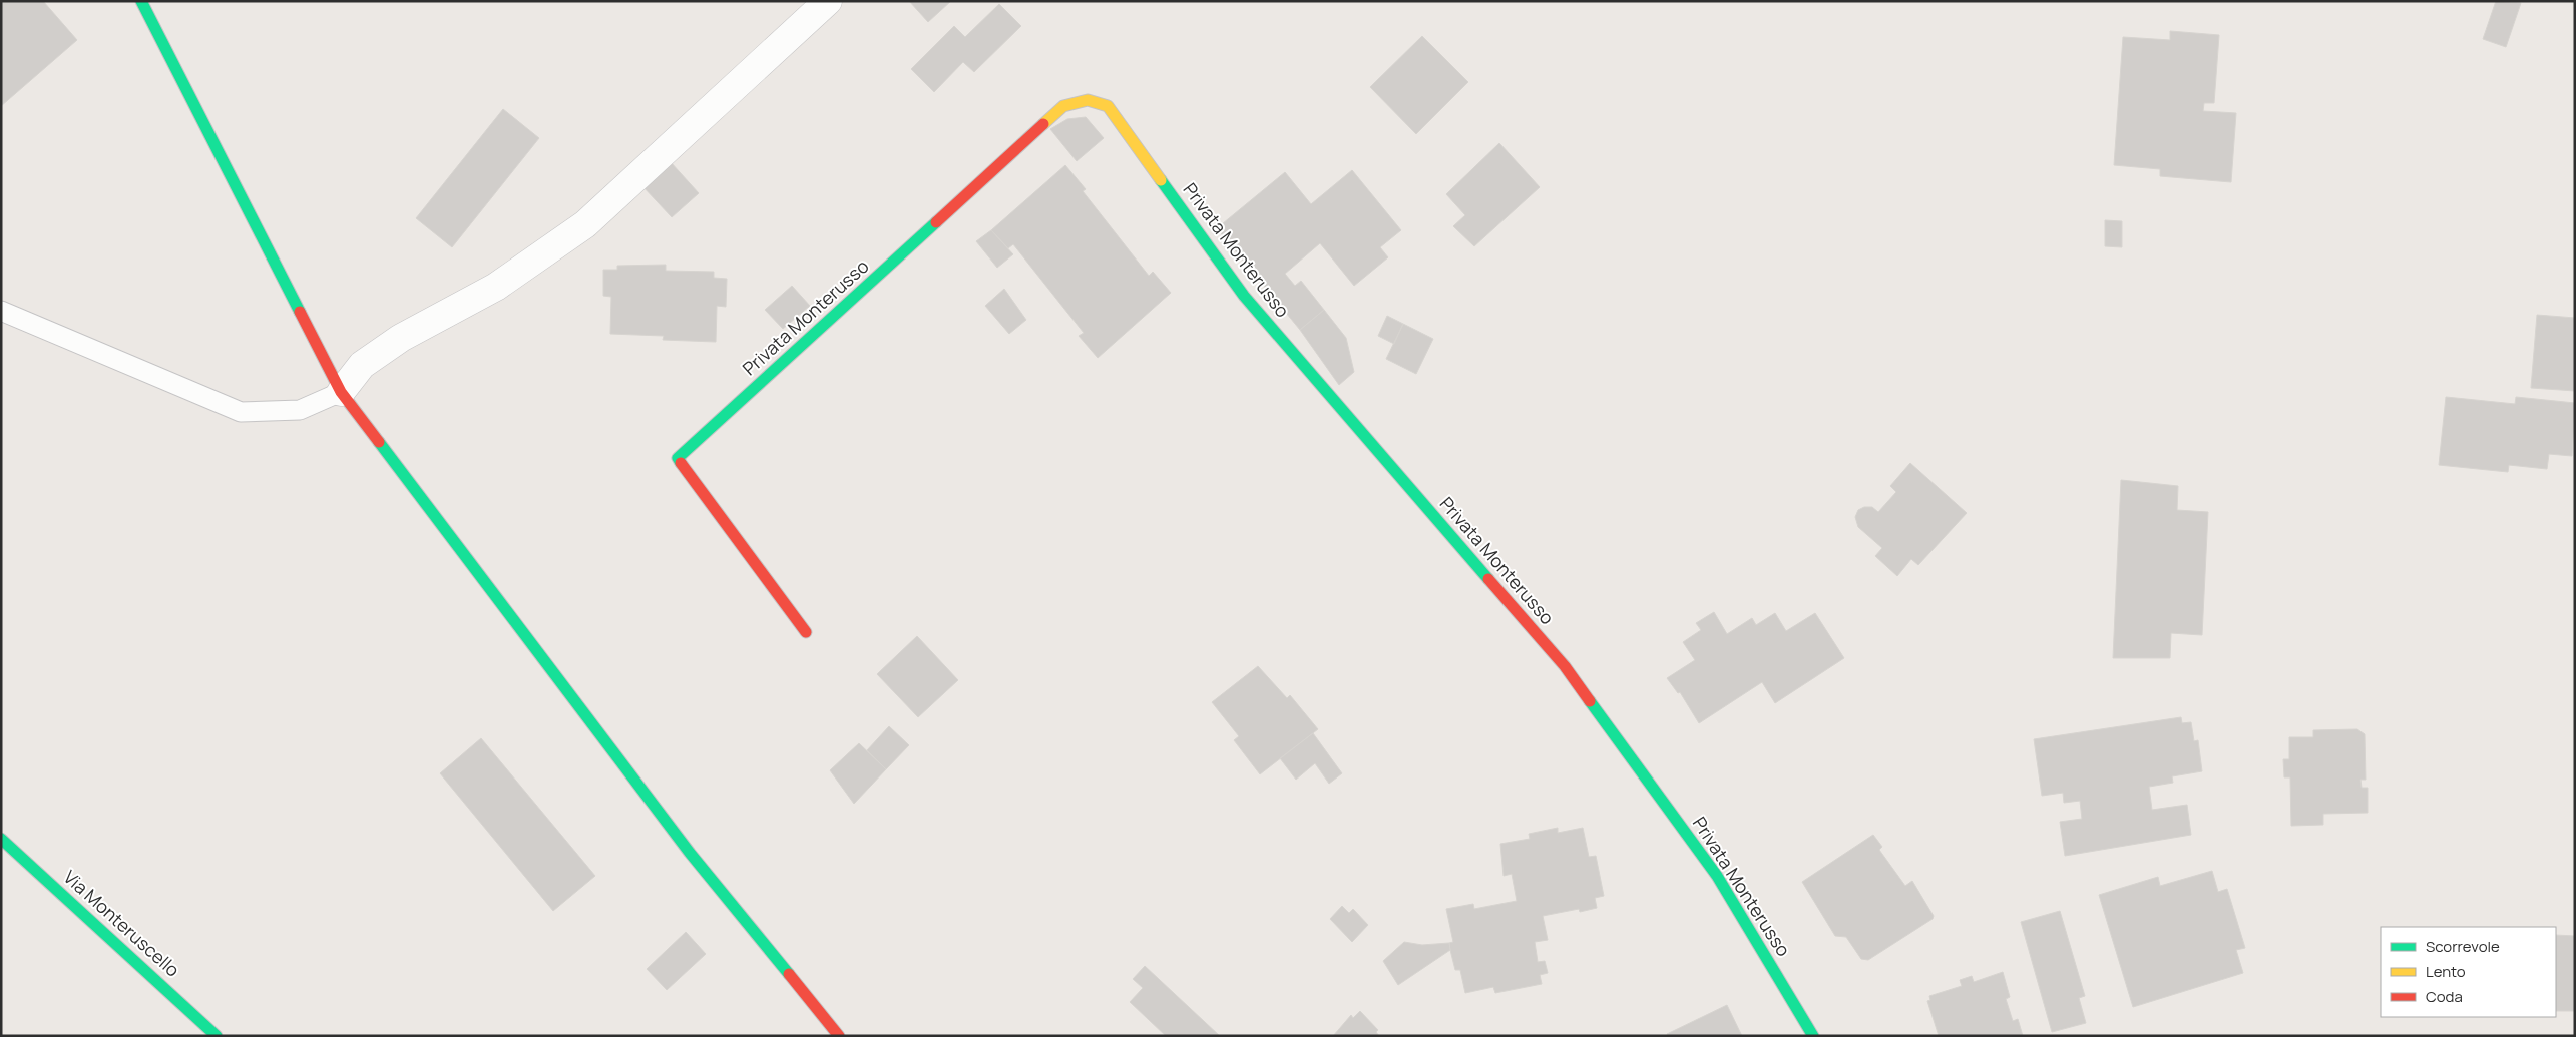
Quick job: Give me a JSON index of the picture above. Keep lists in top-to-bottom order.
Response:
{
  "streets": {
    "street": ["Privata Monterusso", "Via Monteruscello"]
  },
  "legend": ["Scorrevole", "Lento", "Coda"]
}
